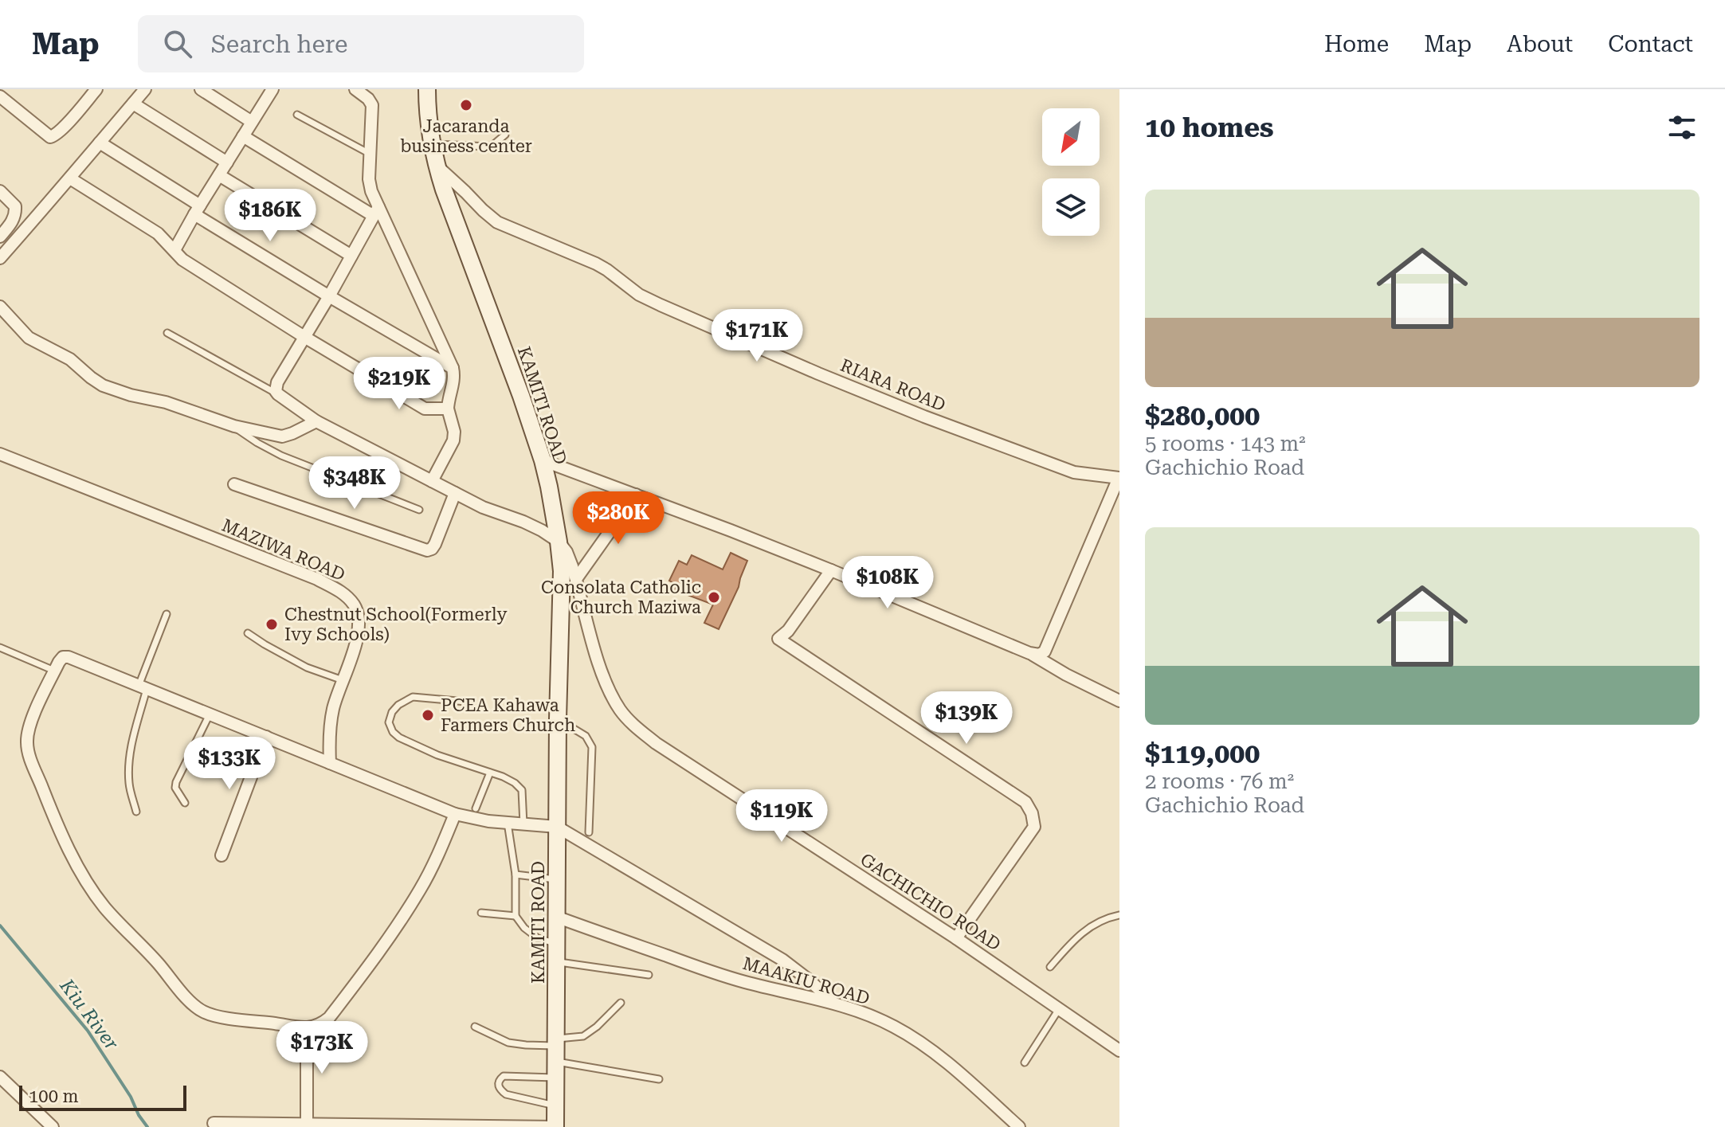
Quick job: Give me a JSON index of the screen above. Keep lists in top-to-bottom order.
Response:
{
  "streets": {
    "main road": ["KAMITI ROAD"],
    "street": [
      "RIARA ROAD",
      "MAZIWA ROAD",
      "GACHICHIO ROAD",
      "MAAKIU ROAD"
    ]
  },
  "crossings": [
    ["RIARA ROAD", "KAMITI ROAD"],
    ["KAMITI ROAD", "GACHICHIO ROAD"],
    ["KAMITI ROAD", "MAAKIU ROAD"]
  ],
  "water": ["Kiu River"],
  "places": [
    "Jacaranda business center",
    "Consolata Catholic Church Maziwa",
    "Chestnut School(Formerly Ivy Schools)",
    "PCEA Kahawa Farmers Church"
  ],
  "scale_bar": "100 m",
  "north": "bottom left",
  "page": {
    "header": "Map",
    "search": "Search here",
    "nav": [
      "Home",
      "Map",
      "About",
      "Contact"
    ],
    "heading": "10 homes",
    "list": [
      {
        "name": "$280,000",
        "note": "5 rooms · 143 m² · Gachichio Road"
      },
      {
        "name": "$119,000",
        "note": "2 rooms · 76 m² · Gachichio Road"
      }
    ],
    "price": [
      "$186K",
      "$171K",
      "$219K",
      "$348K",
      "$280K",
      "$108K",
      "$139K",
      "$133K",
      "$119K",
      "$173K"
    ],
    "scale": "100 m"
  }
}
